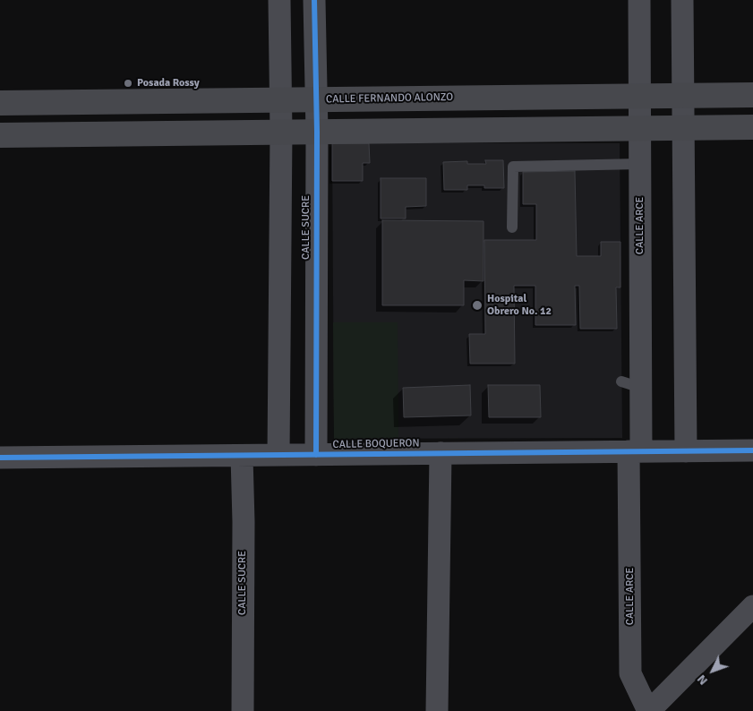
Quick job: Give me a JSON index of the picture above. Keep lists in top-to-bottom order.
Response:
{
  "streets": {
    "main road": ["CALLE FERNANDO ALONZO"],
    "street": ["CALLE ARCE", "CALLE SUCRE", "CALLE BOQUERON"]
  },
  "crossings": [
    ["CALLE FERNANDO ALONZO", "CALLE ARCE"],
    ["CALLE FERNANDO ALONZO", "CALLE SUCRE"],
    ["CALLE ARCE", "CALLE BOQUERON"],
    ["CALLE SUCRE", "CALLE BOQUERON"]
  ],
  "places": ["Posada Rossy", "Hospital Obrero No. 12"],
  "north": "bottom left"
}
